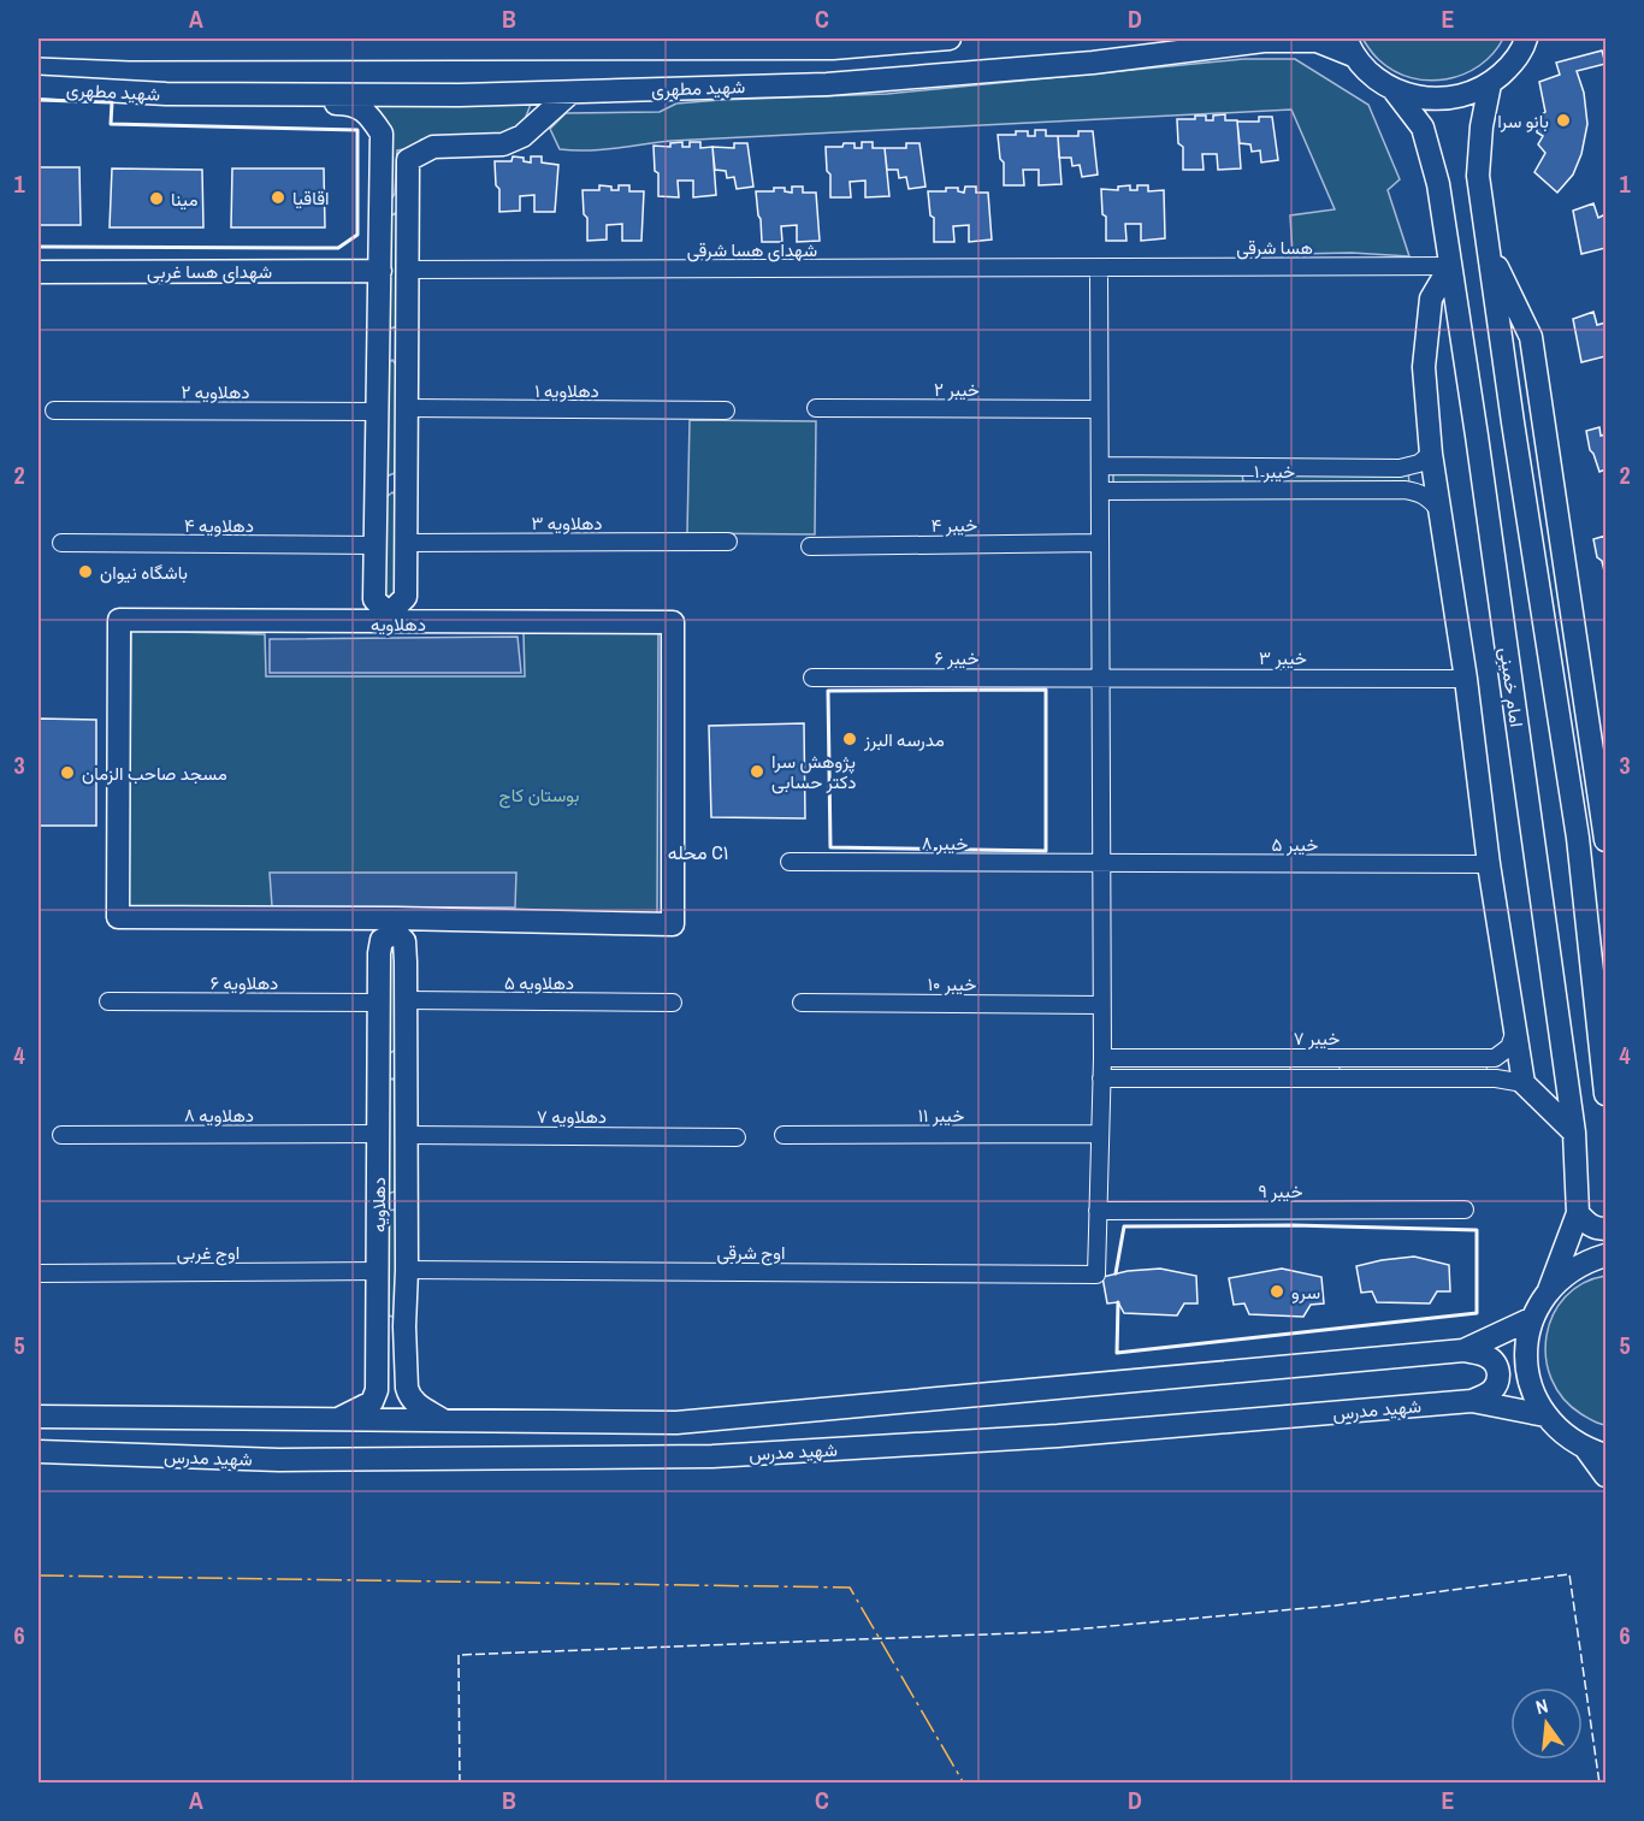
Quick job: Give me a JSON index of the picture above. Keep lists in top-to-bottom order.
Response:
{
  "streets": {
    "main road": [
      "شهید مطهری",
      "شهدای هسا غربی",
      "دهلاویه",
      "امام خمینی",
      "شهید مدرس"
    ],
    "street": [
      "هسا شرقی",
      "شهدای هسا شرقی",
      "خیبر ۲",
      "دهلاویه ۱",
      "دهلاویه ۲",
      "خیبر ۱",
      "دهلاویه ۳",
      "دهلاویه ۴",
      "خیبر ۴",
      "خیبر ۶",
      "خیبر ۳",
      "خیبر ۸",
      "خیبر ۵",
      "دهلاویه ۶",
      "دهلاویه ۵",
      "خیبر ۱۰",
      "خیبر ۷",
      "دهلاویه ۸",
      "خیبر ۱۱",
      "دهلاویه ۷",
      "خیبر ۹",
      "اوج غربی",
      "اوج شرقی"
    ]
  },
  "crossings": [
    ["شهید مطهری", "دهلاویه"],
    ["هسا شرقی", "شهدای هسا شرقی"],
    ["هسا شرقی", "امام خمینی"],
    ["شهدای هسا شرقی", "دهلاویه"],
    ["شهدای هسا غربی", "دهلاویه"],
    ["دهلاویه ۱", "دهلاویه"],
    ["دهلاویه ۲", "دهلاویه"],
    ["دهلاویه ۳", "دهلاویه"],
    ["دهلاویه ۴", "دهلاویه"],
    ["دهلاویه", "دهلاویه ۶"],
    ["دهلاویه", "دهلاویه ۵"],
    ["دهلاویه", "دهلاویه ۸"],
    ["دهلاویه", "دهلاویه ۷"],
    ["دهلاویه", "اوج غربی"],
    ["دهلاویه", "اوج شرقی"],
    ["دهلاویه", "شهید مدرس"],
    ["خیبر ۶", "خیبر ۳"],
    ["خیبر ۸", "خیبر ۵"],
    ["خیبر ۹", "اوج شرقی"]
  ],
  "districts": ["محله C۱"],
  "parks": ["بوستان کاج"],
  "places": [
    "بانو سرا",
    "اقاقیا",
    "مینا",
    "باشگاه نیوان",
    "مدرسه البرز",
    "پژوهش سرا دکتر حسابی",
    "مسجد صاحب الزمان",
    "سرو"
  ],
  "north": "top",
  "grid": {
    "columns": [
      "A",
      "B",
      "C",
      "D",
      "E"
    ],
    "rows": [
      "1",
      "2",
      "3",
      "4",
      "5",
      "6"
    ]
  }
}
